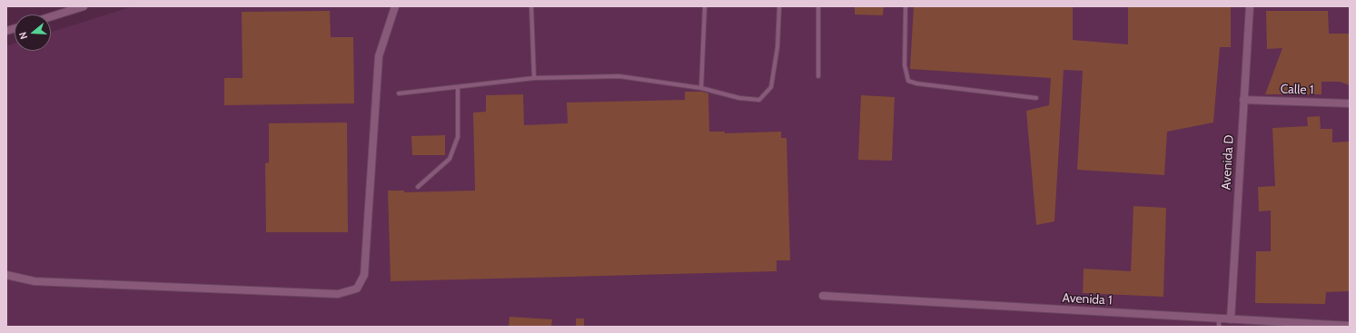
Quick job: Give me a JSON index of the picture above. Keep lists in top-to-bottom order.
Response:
{
  "streets": {
    "street": ["Calle 1", "Avenida D", "Avenida 1"]
  },
  "crossings": [
    ["Calle 1", "Avenida D"],
    ["Avenida D", "Avenida 1"]
  ],
  "north": "left"
}
